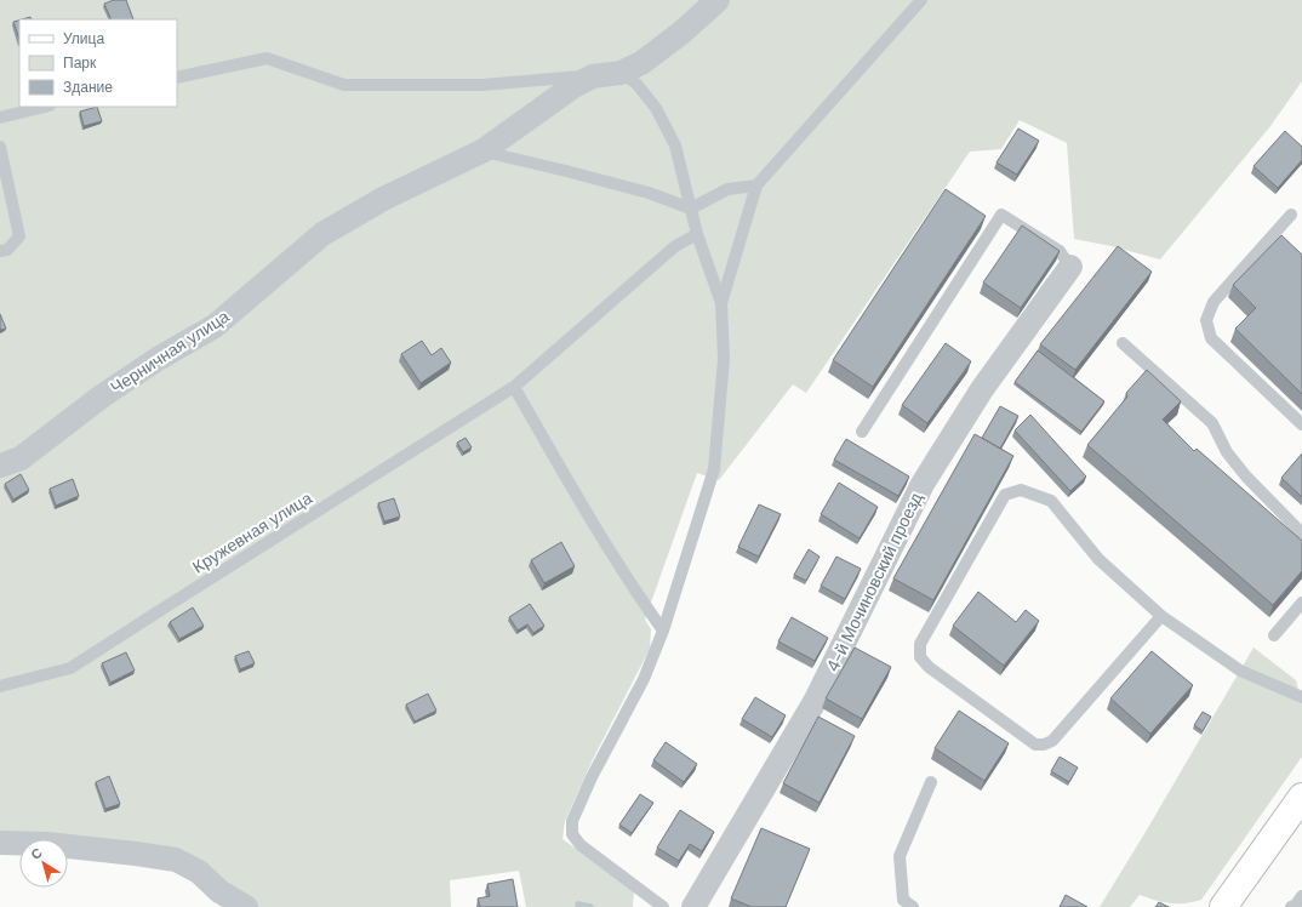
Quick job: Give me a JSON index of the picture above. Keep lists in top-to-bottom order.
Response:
{
  "streets": {
    "street": ["Черничная улица", "4-й Мочиновский проезд"],
    "lane": ["Кружевная улица"]
  },
  "legend": ["Улица", "Парк", "Здание"],
  "north": "top left"
}
